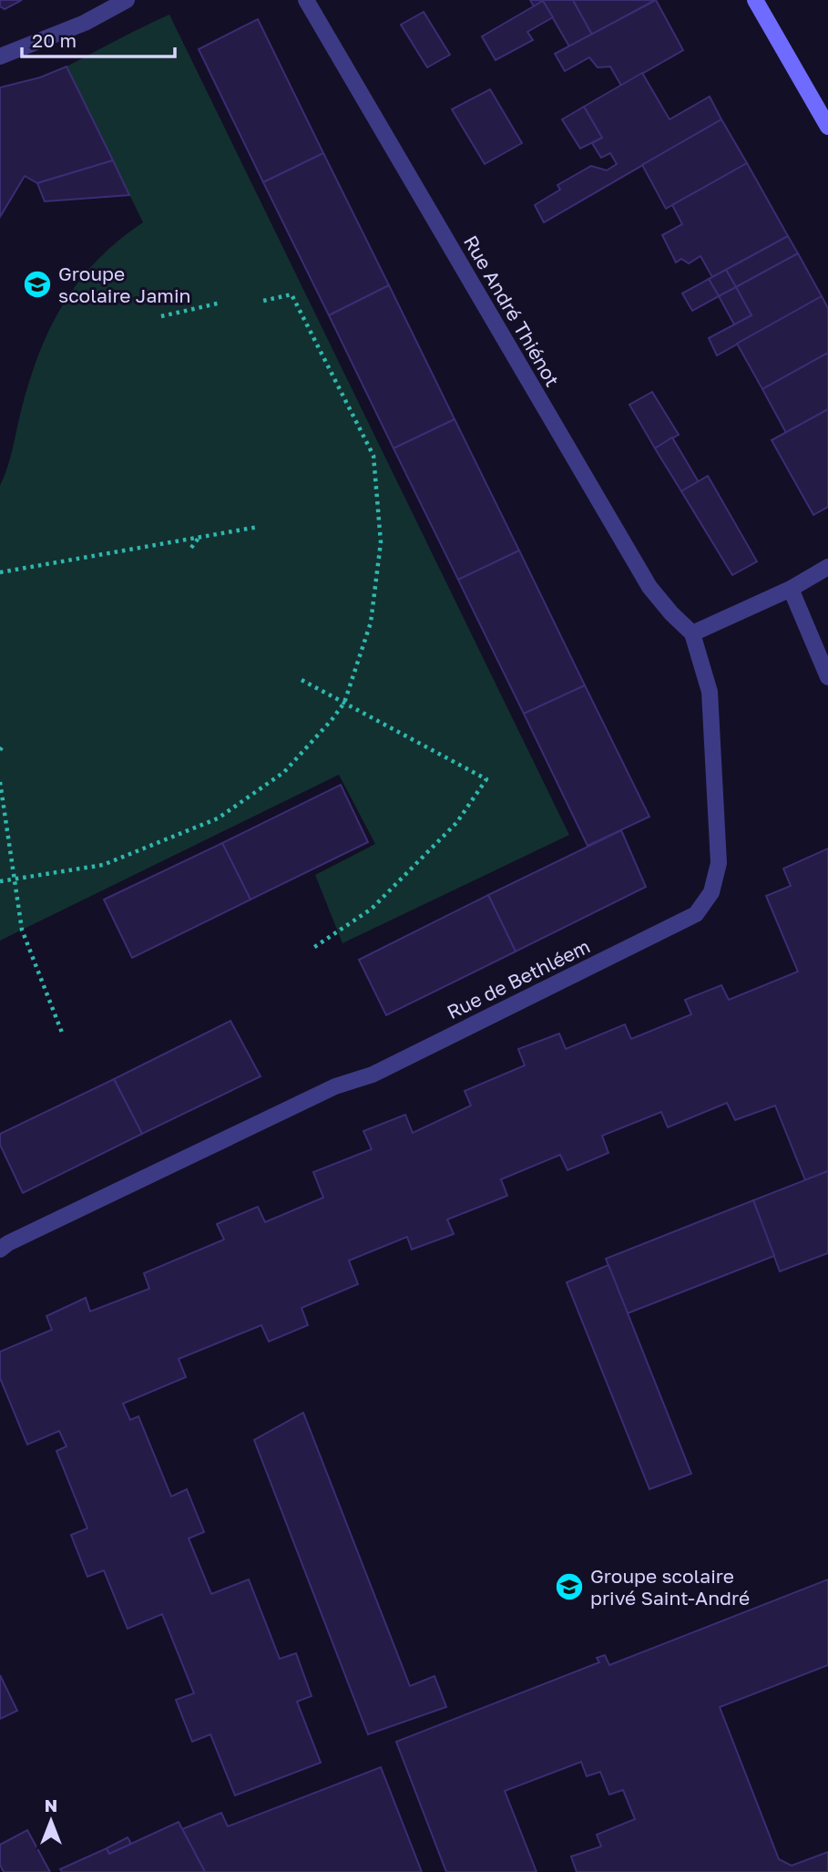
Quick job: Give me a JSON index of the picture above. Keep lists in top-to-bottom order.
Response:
{
  "streets": {
    "street": ["Rue André Thiénot", "Rue de Bethléem"]
  },
  "crossings": [
    ["Rue André Thiénot", "Rue de Bethléem"]
  ],
  "places": {
    "school or university": ["Groupe scolaire Jamin", "Groupe scolaire privé Saint-André"]
  },
  "scale_bar": "20 m",
  "north": "top"
}
